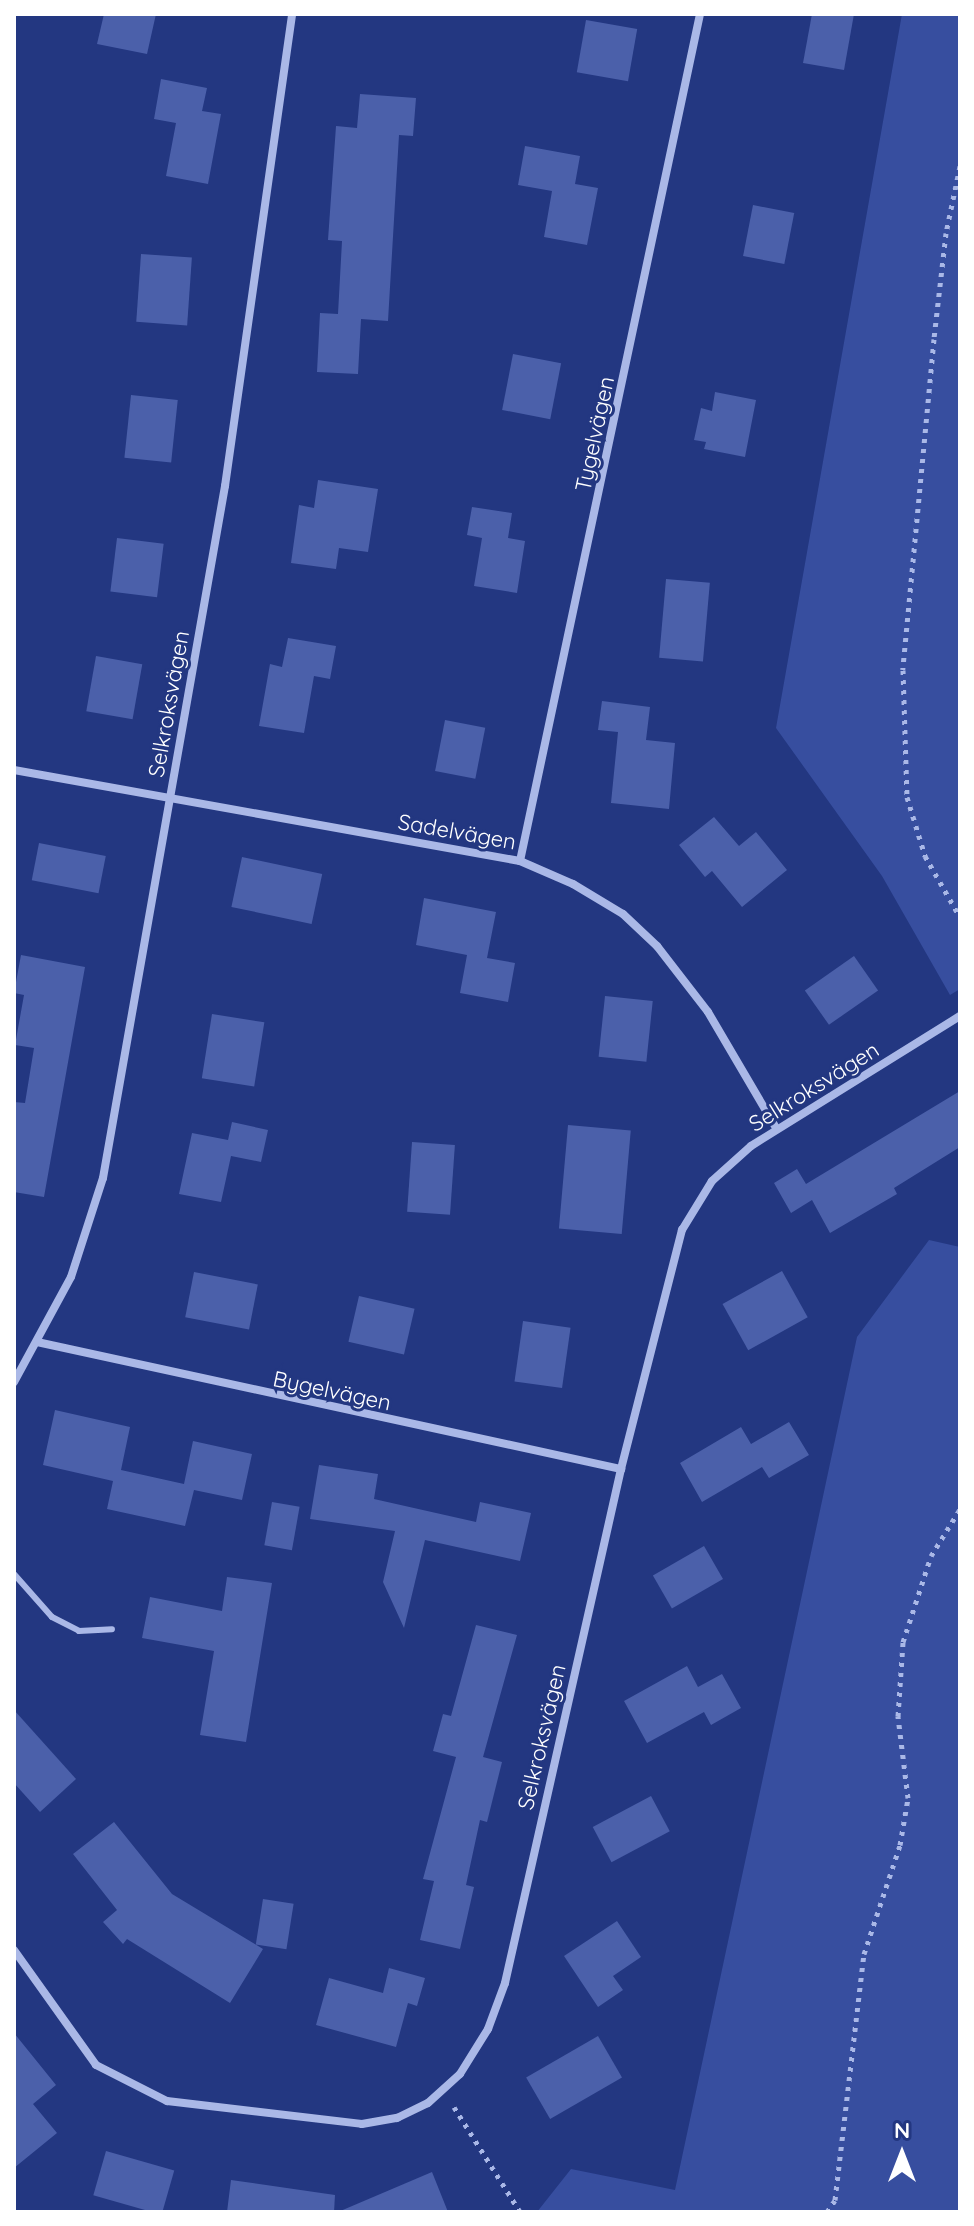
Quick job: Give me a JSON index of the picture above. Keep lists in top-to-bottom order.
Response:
{
  "streets": {
    "street": [
      "Tygelvägen",
      "Selkroksvägen",
      "Sadelvägen",
      "Bygelvägen"
    ]
  },
  "crossings": [
    ["Tygelvägen", "Sadelvägen"],
    ["Selkroksvägen", "Sadelvägen"],
    ["Selkroksvägen", "Bygelvägen"]
  ],
  "north": "top"
}
